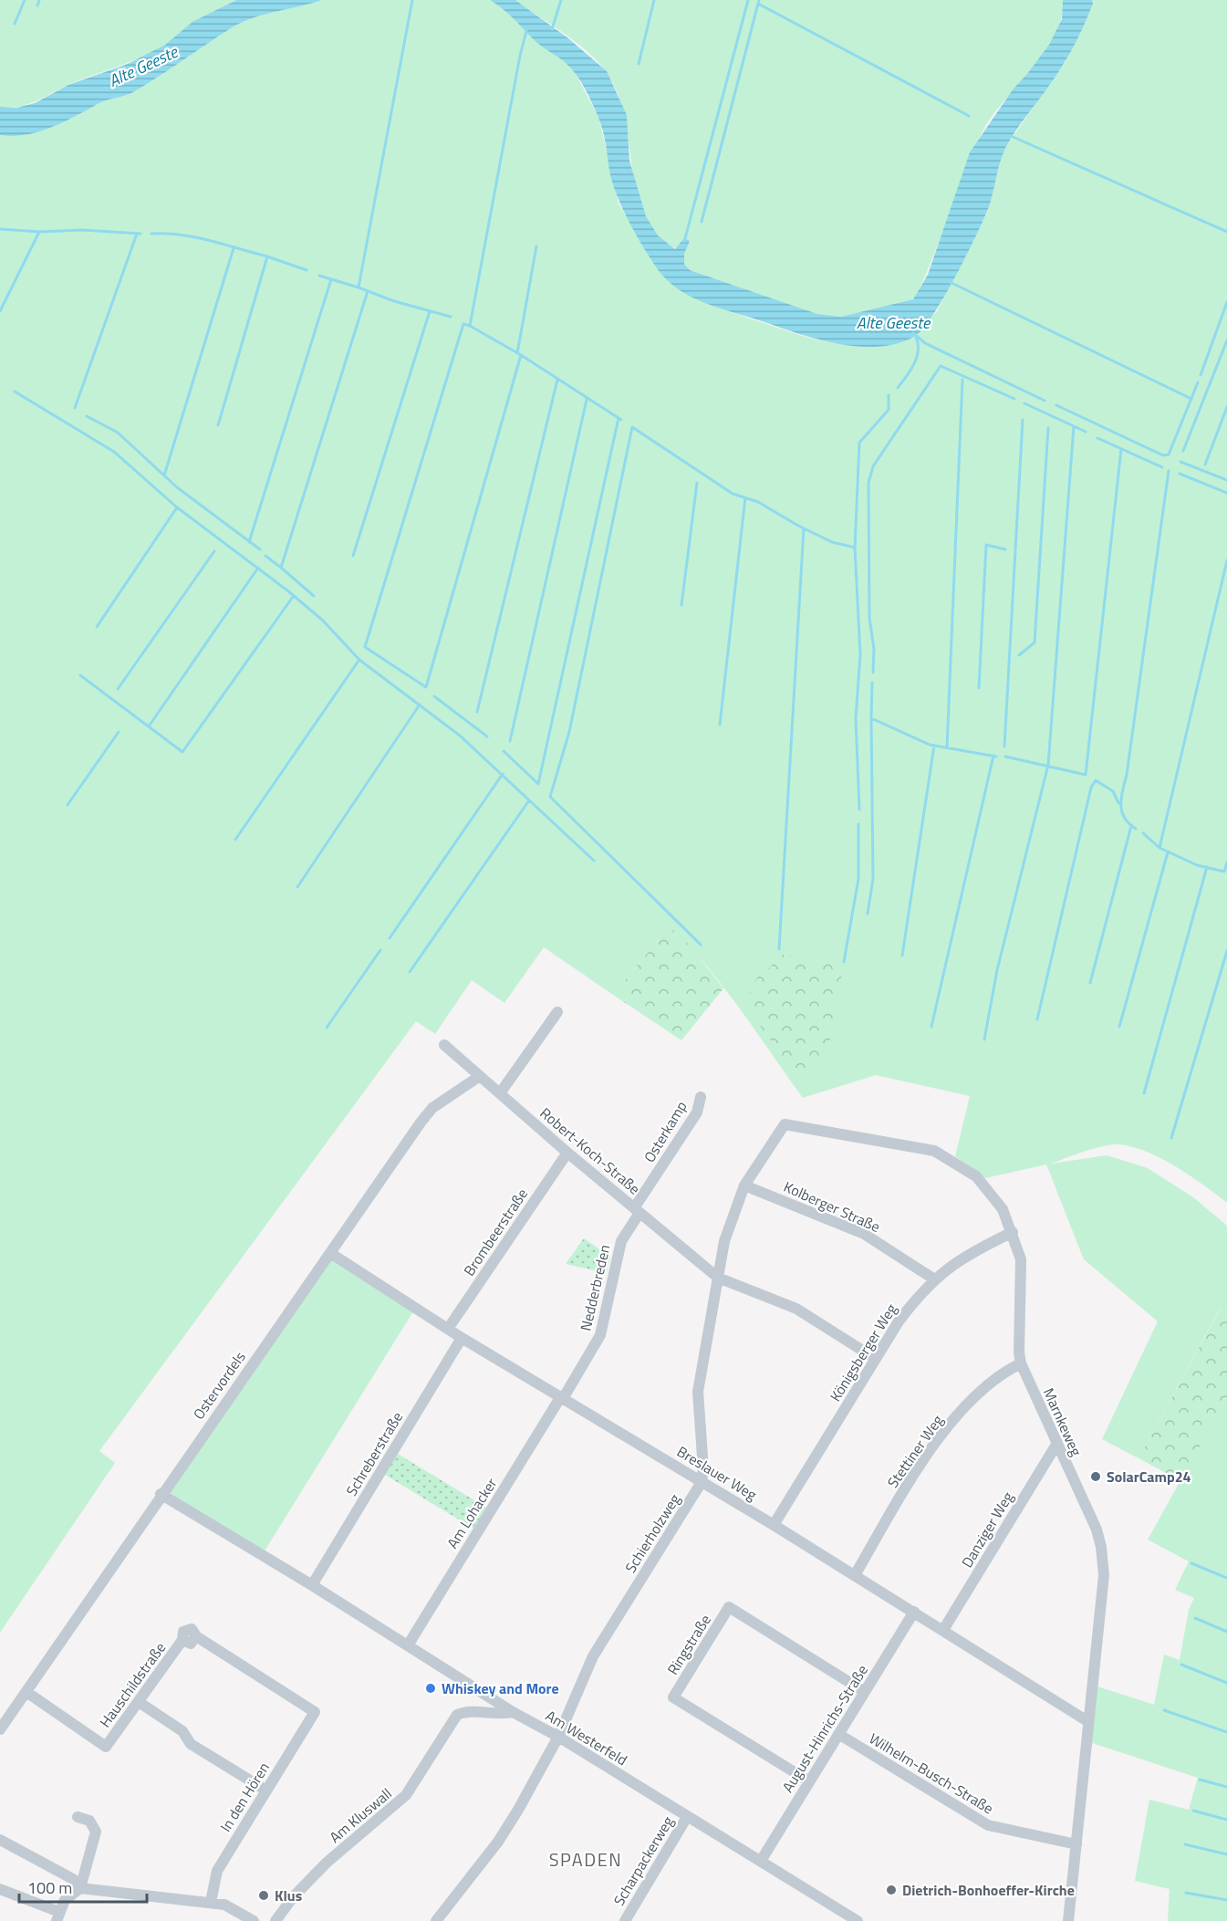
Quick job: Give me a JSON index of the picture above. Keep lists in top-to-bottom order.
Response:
{
  "streets": {
    "street": [
      "Osterkamp",
      "Robert-Koch-Straße",
      "Kolberger Straße",
      "Brombeerstraße",
      "Nedderbreden",
      "Königsberger Weg",
      "Ostervordels",
      "Marnkeweg",
      "Stettiner Weg",
      "Schreberstraße",
      "Breslauer Weg",
      "Am Lohacker",
      "Danziger Weg",
      "Schierholzweg",
      "Ringstraße",
      "Hauschildstraße",
      "August-Hinrichs-Straße",
      "Am Westerfeld",
      "Wilhelm-Busch-Straße",
      "In den Hören",
      "Am Kluswall",
      "Scharpackerweg"
    ]
  },
  "crossings": [
    ["Osterkamp", "Robert-Koch-Straße"],
    ["Osterkamp", "Nedderbreden"],
    ["Robert-Koch-Straße", "Brombeerstraße"],
    ["Robert-Koch-Straße", "Nedderbreden"],
    ["Robert-Koch-Straße", "Königsberger Weg"],
    ["Robert-Koch-Straße", "Ostervordels"],
    ["Robert-Koch-Straße", "Schierholzweg"],
    ["Kolberger Straße", "Königsberger Weg"],
    ["Kolberger Straße", "Schierholzweg"],
    ["Brombeerstraße", "Breslauer Weg"],
    ["Nedderbreden", "Breslauer Weg"],
    ["Nedderbreden", "Am Lohacker"],
    ["Königsberger Weg", "Marnkeweg"],
    ["Königsberger Weg", "Breslauer Weg"],
    ["Ostervordels", "Breslauer Weg"],
    ["Ostervordels", "Hauschildstraße"],
    ["Ostervordels", "Am Westerfeld"],
    ["Marnkeweg", "Stettiner Weg"],
    ["Marnkeweg", "Breslauer Weg"],
    ["Marnkeweg", "Danziger Weg"],
    ["Marnkeweg", "Schierholzweg"],
    ["Marnkeweg", "Wilhelm-Busch-Straße"],
    ["Stettiner Weg", "Breslauer Weg"],
    ["Schreberstraße", "Breslauer Weg"],
    ["Schreberstraße", "Am Westerfeld"],
    ["Breslauer Weg", "Am Lohacker"],
    ["Breslauer Weg", "Danziger Weg"],
    ["Breslauer Weg", "Schierholzweg"],
    ["Breslauer Weg", "August-Hinrichs-Straße"],
    ["Am Lohacker", "Am Westerfeld"],
    ["Schierholzweg", "Am Westerfeld"],
    ["Ringstraße", "August-Hinrichs-Straße"],
    ["Hauschildstraße", "In den Hören"],
    ["August-Hinrichs-Straße", "Am Westerfeld"],
    ["August-Hinrichs-Straße", "Wilhelm-Busch-Straße"],
    ["Am Westerfeld", "Am Kluswall"],
    ["Am Westerfeld", "Scharpackerweg"]
  ],
  "districts": ["SPADEN"],
  "water": ["Alte Geeste"],
  "places": [
    "SolarCamp24",
    "Whiskey and More",
    "Dietrich-Bonhoeffer-Kirche",
    "Klus"
  ],
  "scale_bar": "100 m"
}
